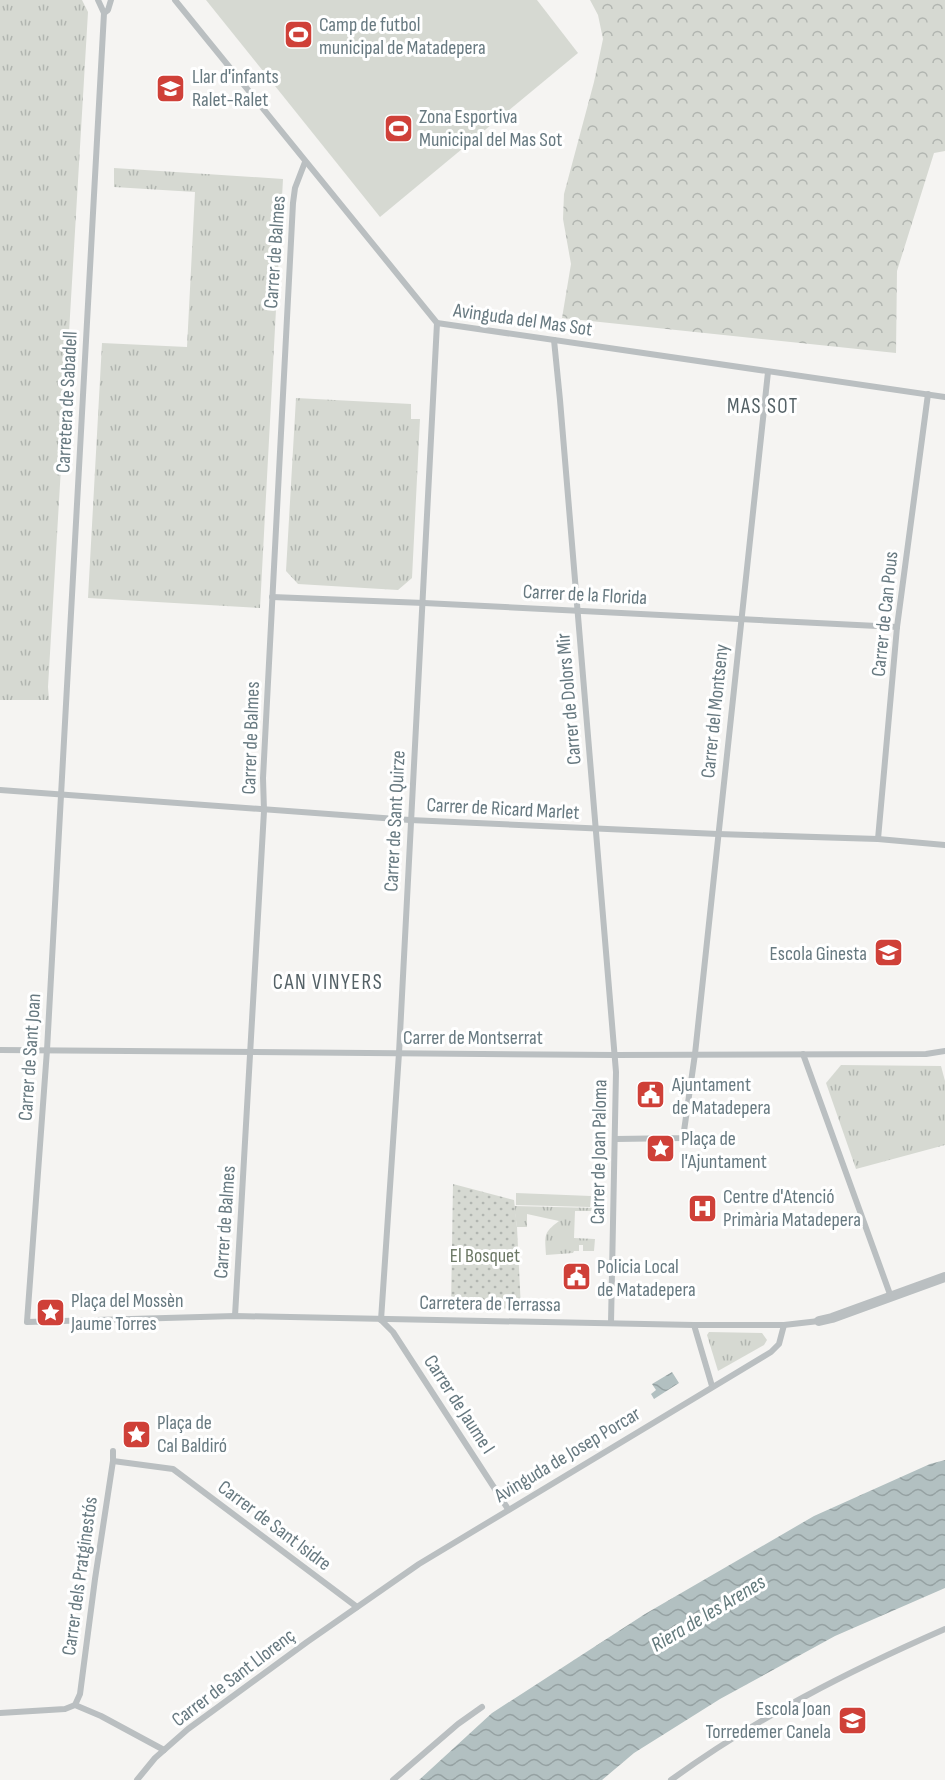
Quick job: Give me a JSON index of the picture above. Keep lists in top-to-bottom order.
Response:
{
  "streets": {
    "street": [
      "Carrer de Balmes",
      "Avinguda del Mas Sot",
      "Carretera de Sabadell",
      "Carrer de la Florida",
      "Carrer de Can Pous",
      "Carrer de Dolors Mir",
      "Carrer del Montseny",
      "Carrer de Ricard Marlet",
      "Carrer de Sant Quirze",
      "Carrer de Montserrat",
      "Carrer de Sant Joan",
      "Carrer de Joan Paloma",
      "Carretera de Terrassa",
      "Carrer de Jaume I",
      "Avinguda de Josep Porcar",
      "Carrer de Sant Isidre",
      "Carrer dels Pratginestós",
      "Carrer de Sant Llorenç"
    ]
  },
  "crossings": [
    ["Carrer de Balmes", "Avinguda del Mas Sot"],
    ["Carrer de Balmes", "Carrer de la Florida"],
    ["Carrer de Balmes", "Carrer de Ricard Marlet"],
    ["Carrer de Balmes", "Carrer de Montserrat"],
    ["Carrer de Balmes", "Carretera de Terrassa"],
    ["Avinguda del Mas Sot", "Carrer de Can Pous"],
    ["Avinguda del Mas Sot", "Carrer de Dolors Mir"],
    ["Avinguda del Mas Sot", "Carrer del Montseny"],
    ["Avinguda del Mas Sot", "Carrer de Sant Quirze"],
    ["Carretera de Sabadell", "Carrer de Ricard Marlet"],
    ["Carretera de Sabadell", "Carrer de Sant Joan"],
    ["Carrer de la Florida", "Carrer de Can Pous"],
    ["Carrer de la Florida", "Carrer de Dolors Mir"],
    ["Carrer de la Florida", "Carrer del Montseny"],
    ["Carrer de la Florida", "Carrer de Sant Quirze"],
    ["Carrer de Can Pous", "Carrer de Ricard Marlet"],
    ["Carrer de Dolors Mir", "Carrer de Ricard Marlet"],
    ["Carrer de Dolors Mir", "Carrer de Montserrat"],
    ["Carrer de Dolors Mir", "Carrer de Joan Paloma"],
    ["Carrer del Montseny", "Carrer de Ricard Marlet"],
    ["Carrer del Montseny", "Carrer de Montserrat"],
    ["Carrer de Ricard Marlet", "Carrer de Sant Quirze"],
    ["Carrer de Ricard Marlet", "Carrer de Sant Joan"],
    ["Carrer de Sant Quirze", "Carrer de Montserrat"],
    ["Carrer de Sant Quirze", "Carretera de Terrassa"],
    ["Carrer de Sant Quirze", "Carrer de Jaume I"],
    ["Carrer de Montserrat", "Carrer de Sant Joan"],
    ["Carrer de Montserrat", "Carrer de Joan Paloma"],
    ["Carrer de Sant Joan", "Carretera de Terrassa"],
    ["Carrer de Joan Paloma", "Carretera de Terrassa"],
    ["Carretera de Terrassa", "Carrer de Jaume I"],
    ["Carretera de Terrassa", "Avinguda de Josep Porcar"],
    ["Carrer de Jaume I", "Avinguda de Josep Porcar"],
    ["Avinguda de Josep Porcar", "Carrer de Sant Isidre"],
    ["Avinguda de Josep Porcar", "Carrer de Sant Llorenç"],
    ["Carrer de Sant Isidre", "Carrer dels Pratginestós"],
    ["Carrer de Sant Isidre", "Carrer de Sant Llorenç"]
  ],
  "districts": ["MAS SOT", "CAN VINYERS"],
  "water": ["Riera de les Arenes"],
  "parks": ["El Bosquet"],
  "places": {
    "sports": ["Camp de futbol municipal de Matadepera", "Zona Esportiva Municipal del Mas Sot"],
    "school or university": ["Llar d'infants Ralet-Ralet", "Escola Ginesta", "Escola Joan Torredemer Canela"],
    "public building": ["Ajuntament de Matadepera", "Policia Local de Matadepera"],
    "place": ["Plaça de l'Ajuntament", "Plaça del Mossèn Jaume Torres", "Plaça de Cal Baldiró"],
    "hospital": ["Centre d'Atenció Primària Matadepera"]
  }
}
